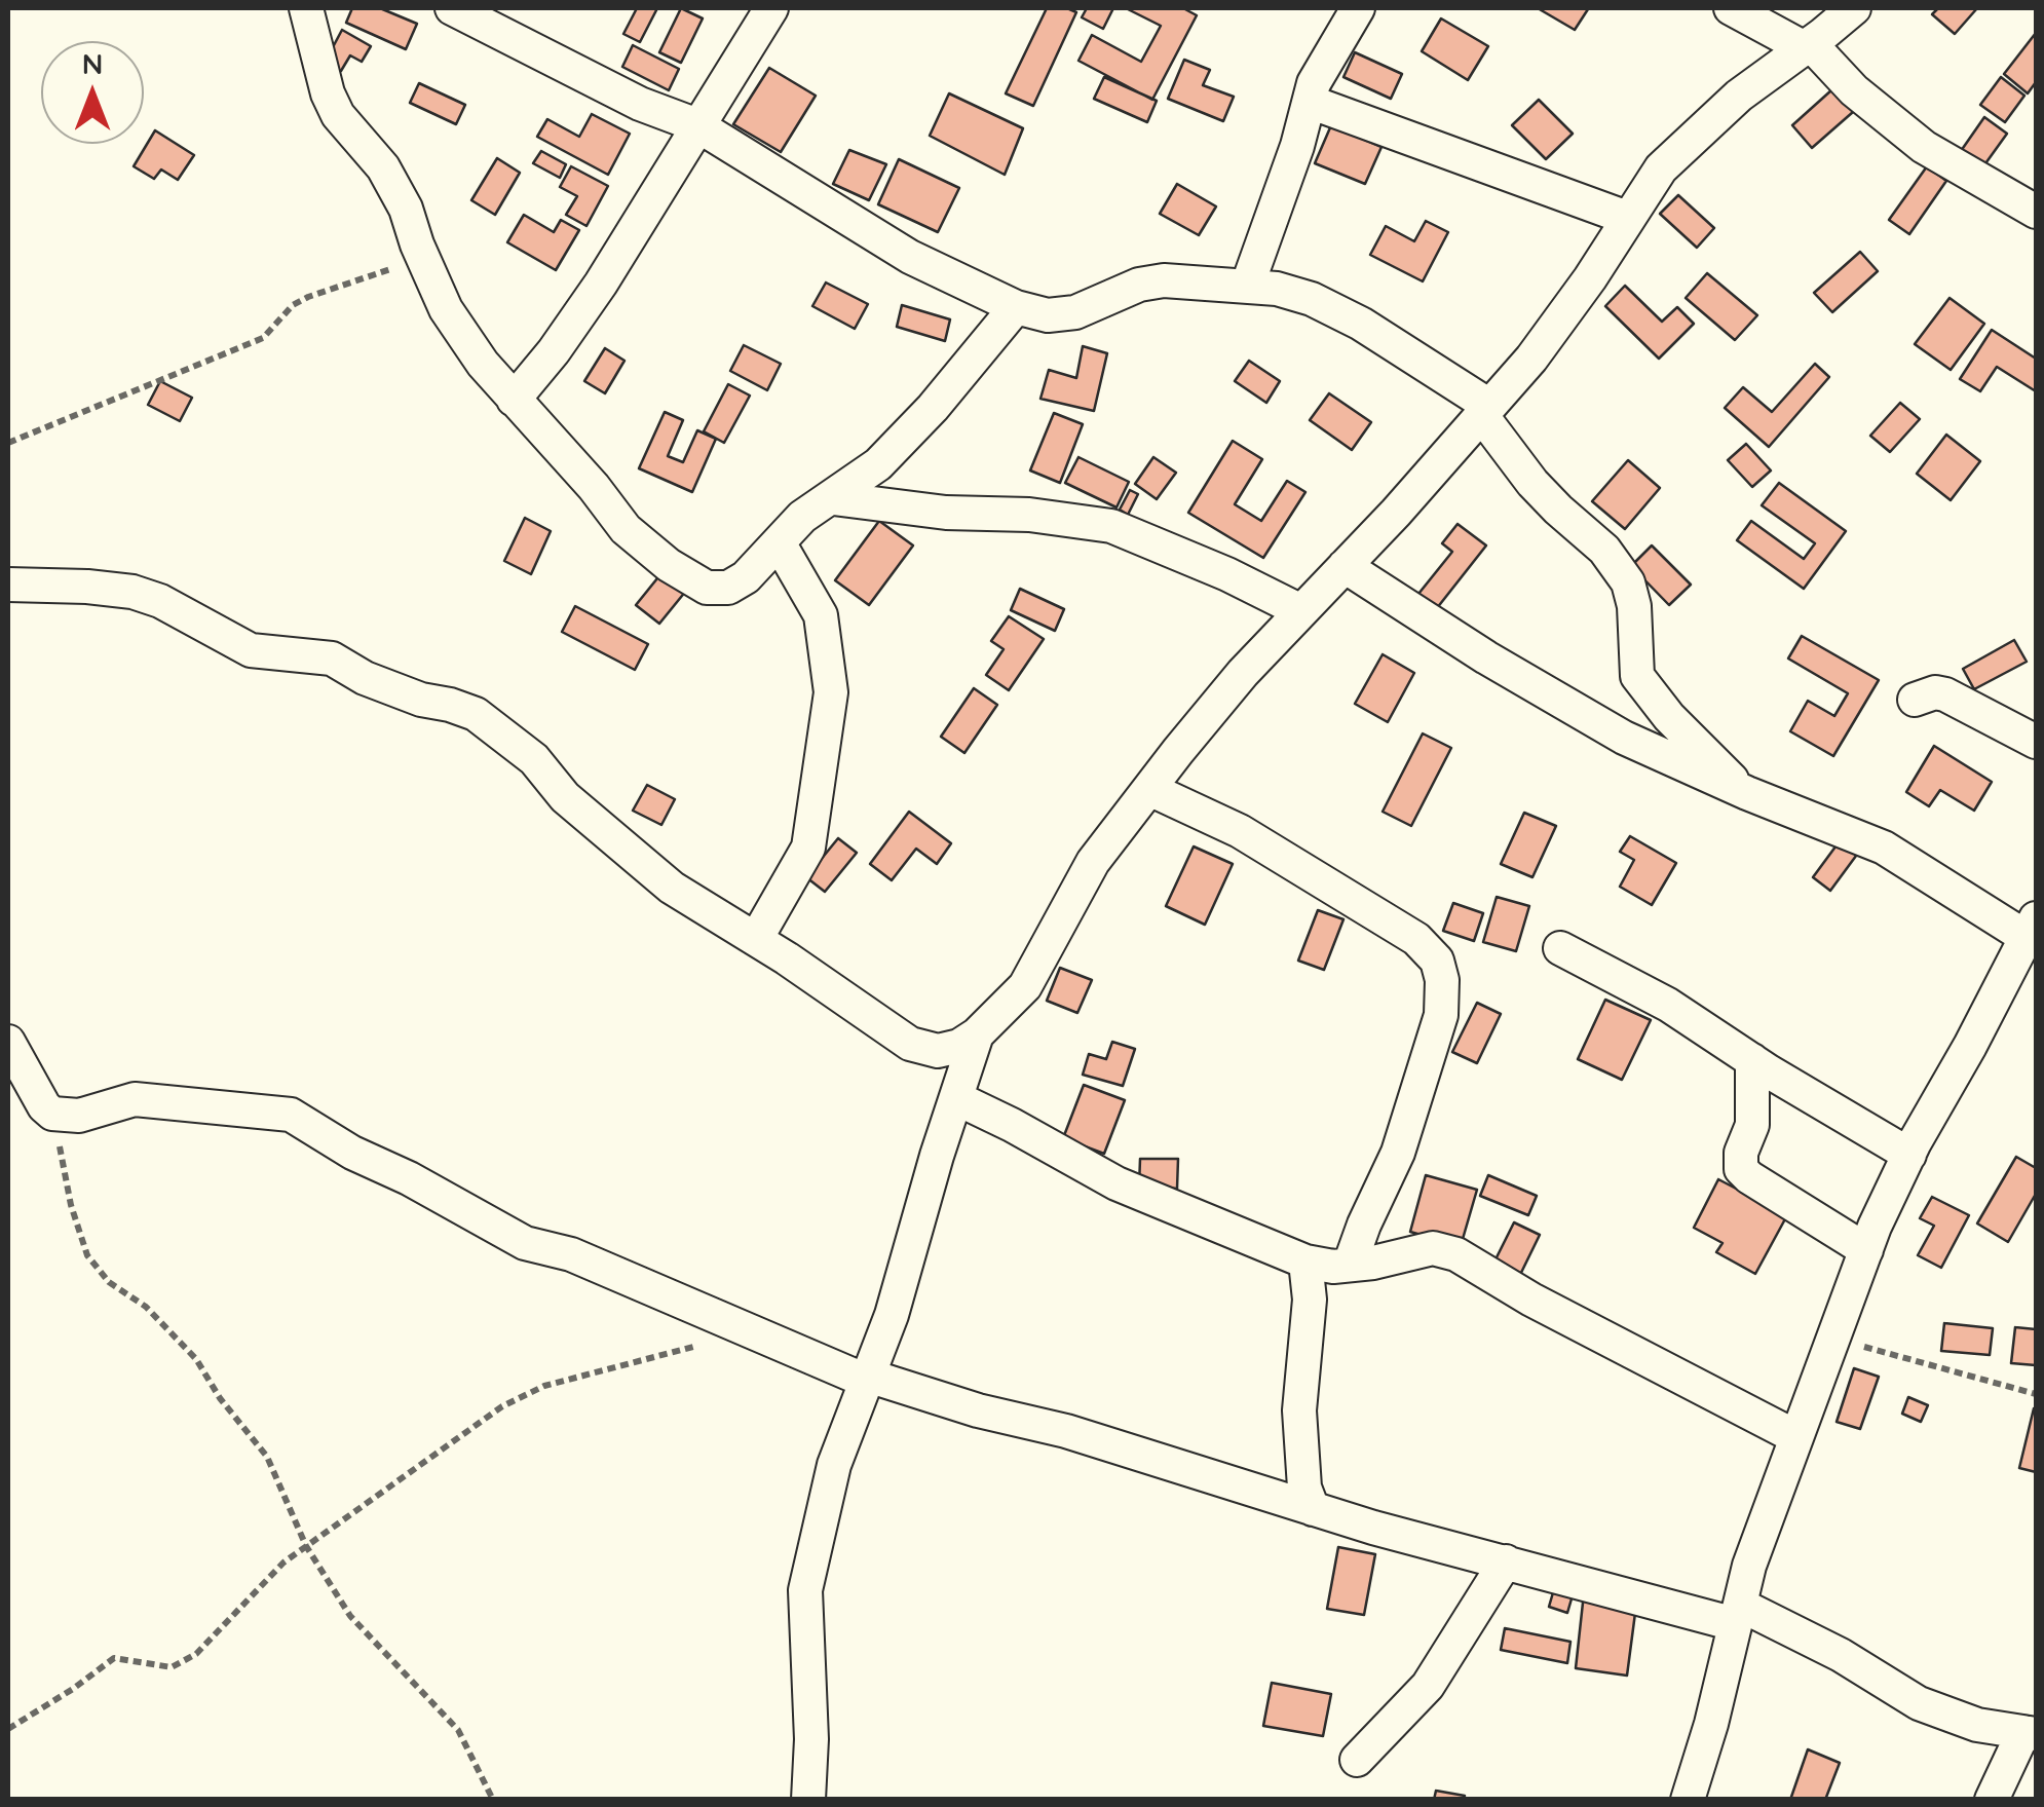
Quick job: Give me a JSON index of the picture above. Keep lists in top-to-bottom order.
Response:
{
  "north": "top"
}
